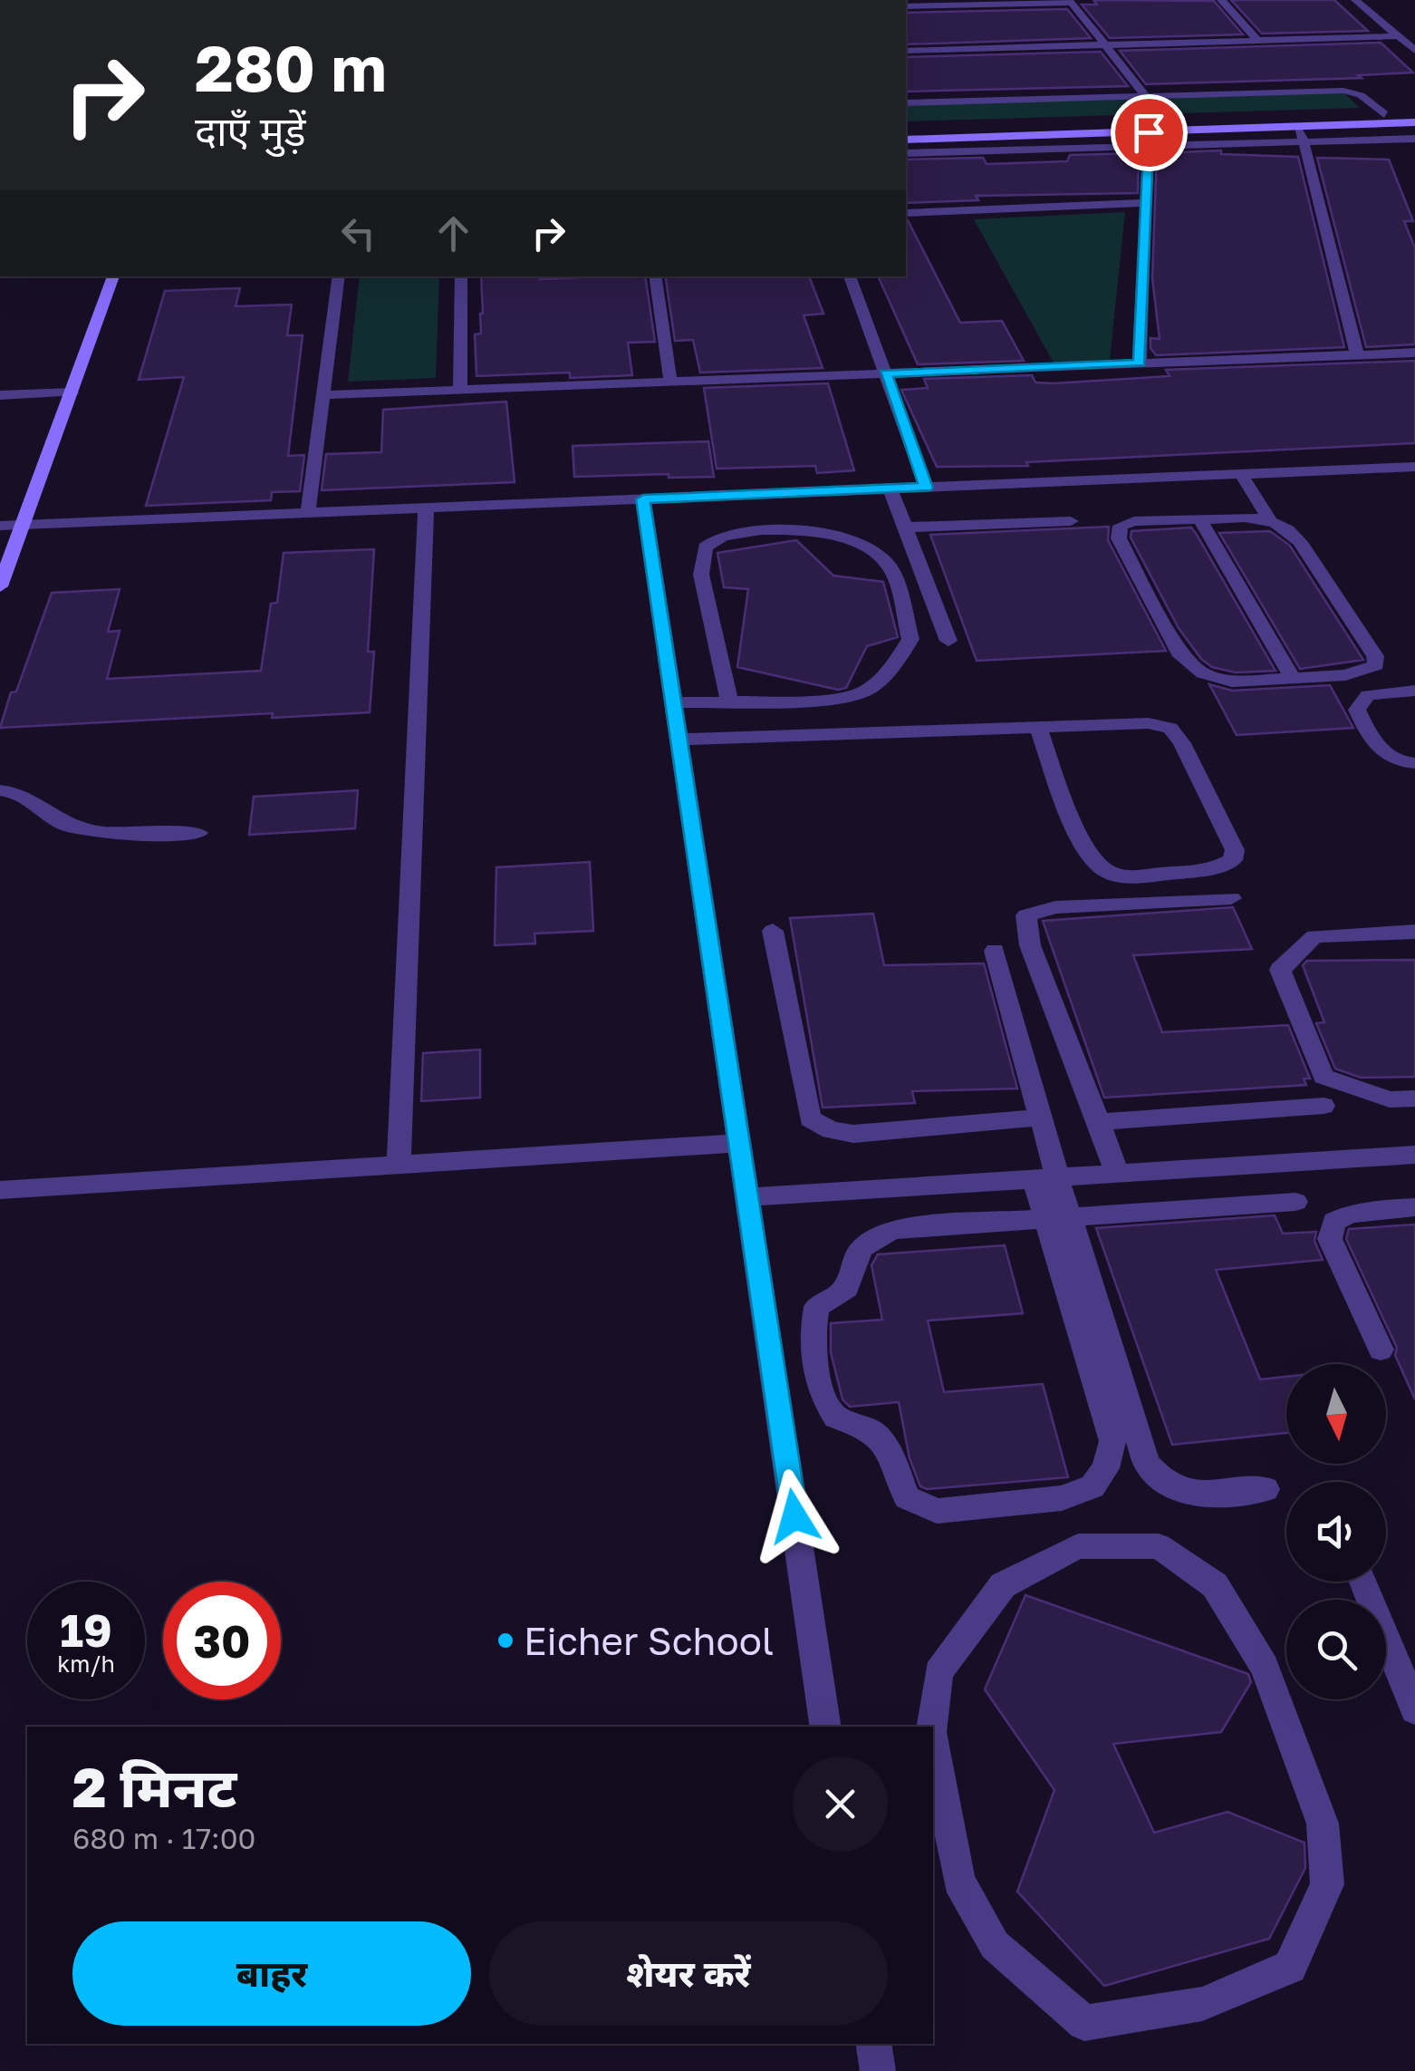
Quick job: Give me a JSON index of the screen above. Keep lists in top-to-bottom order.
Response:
{
  "places": ["Eicher School"],
  "north": "bottom",
  "page": {
    "turn": ["280 m", "दाएँ मुड़ें"],
    "speed": "19 km/h",
    "limit": "30",
    "heading": ["2 मिनट", "680 m · 17:00"],
    "buttons": ["बाहर", "शेयर करें"]
  }
}
